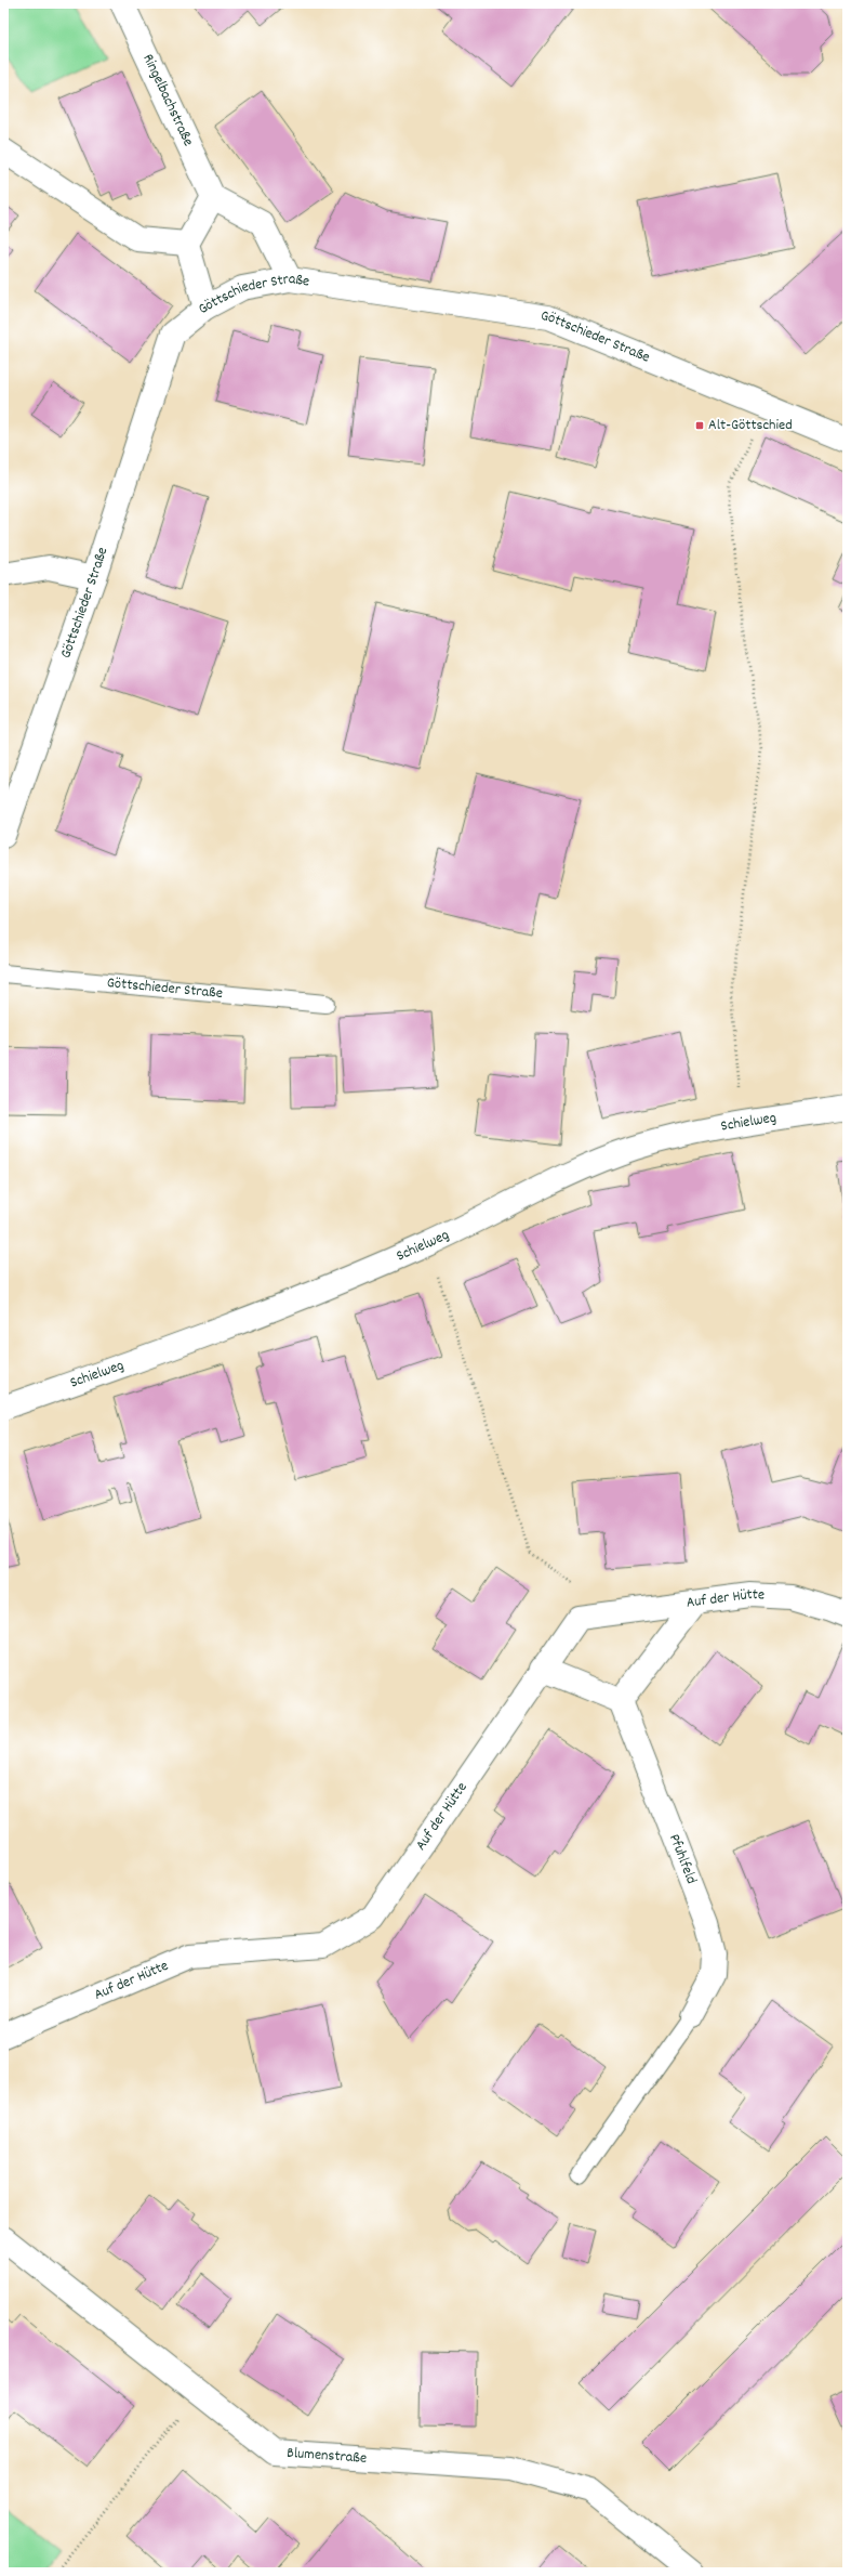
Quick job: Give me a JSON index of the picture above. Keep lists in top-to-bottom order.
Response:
{
  "streets": {
    "street": [
      "Ringelbachstraße",
      "Göttschieder Straße",
      "Schielweg",
      "Auf der Hütte",
      "Pfuhlfeld",
      "Blumenstraße"
    ]
  },
  "places": {
    "transit": ["Alt-Göttschied"]
  }
}
